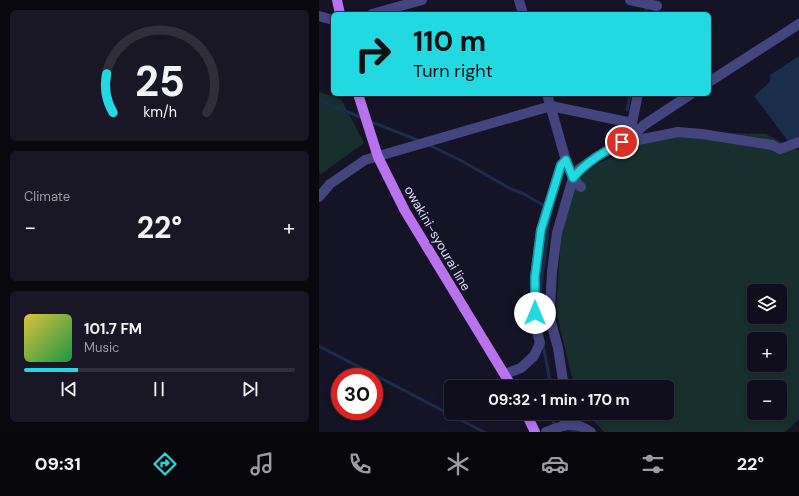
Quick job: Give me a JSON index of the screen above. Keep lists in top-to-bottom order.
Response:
{
  "streets": {
    "main road": ["owakini-syourai line"]
  },
  "page": {
    "turn": ["110 m", "Turn right"],
    "tile": "Climate",
    "heat": ["−", "22°", "+"],
    "map_buttons": ["+", "−"],
    "song": ["101.7 FM", "Music"],
    "limit": "30",
    "trip": "09:32 · 1 min · 170 m",
    "tabs": ["09:31", "22°"],
    "gauge": ["25", "km/h"]
  }
}
